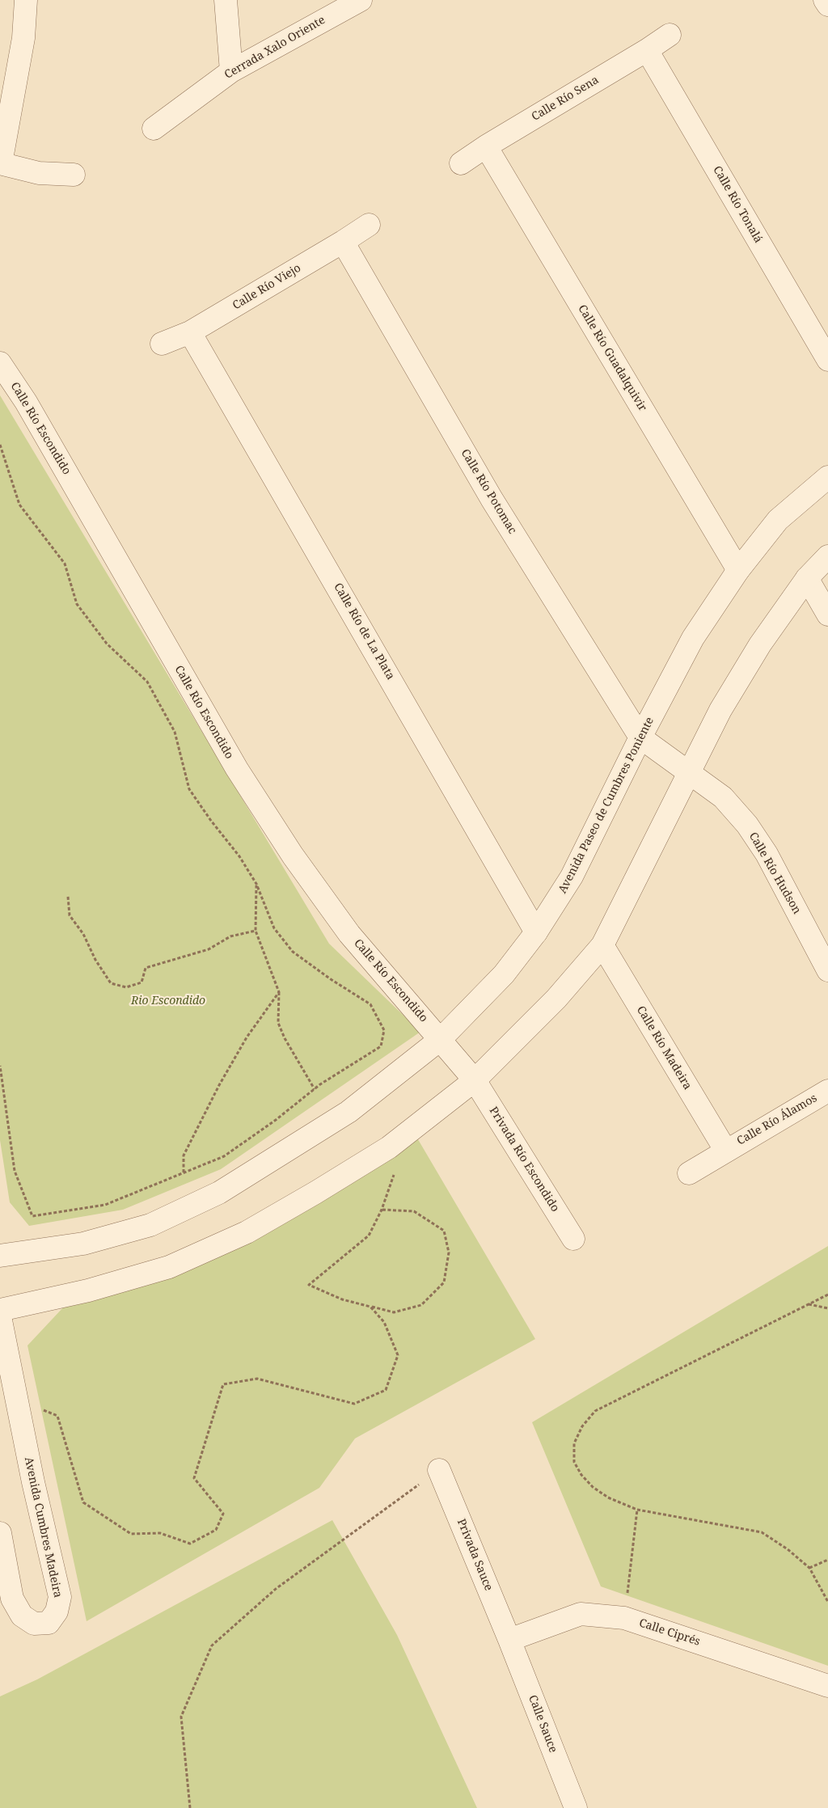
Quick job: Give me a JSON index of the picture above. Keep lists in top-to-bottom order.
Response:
{
  "streets": {
    "street": [
      "Cerrada Xalo Oriente",
      "Calle Río Sena",
      "Calle Río Tonalá",
      "Calle Río Viejo",
      "Calle Río Guadalquivir",
      "Calle Río Escondido",
      "Calle Río Potomac",
      "Calle Río de La Plata",
      "Avenida Paseo de Cumbres Poniente",
      "Calle Río Hudson",
      "Calle Río Madeira",
      "Calle Río Álamos",
      "Privada Río Escondido",
      "Avenida Cumbres Madeira",
      "Privada Sauce",
      "Calle Ciprés",
      "Calle Sauce"
    ]
  },
  "crossings": [
    ["Calle Río Sena", "Calle Río Tonalá"],
    ["Calle Río Sena", "Calle Río Guadalquivir"],
    ["Calle Río Viejo", "Calle Río Potomac"],
    ["Calle Río Viejo", "Calle Río de La Plata"],
    ["Calle Río Guadalquivir", "Avenida Paseo de Cumbres Poniente"],
    ["Calle Río Escondido", "Avenida Paseo de Cumbres Poniente"],
    ["Calle Río Escondido", "Privada Río Escondido"],
    ["Calle Río Potomac", "Avenida Paseo de Cumbres Poniente"],
    ["Calle Río Potomac", "Calle Río Hudson"],
    ["Calle Río de La Plata", "Avenida Paseo de Cumbres Poniente"],
    ["Avenida Paseo de Cumbres Poniente", "Calle Río Hudson"],
    ["Calle Río Madeira", "Calle Río Álamos"],
    ["Privada Sauce", "Calle Ciprés"],
    ["Privada Sauce", "Calle Sauce"],
    ["Calle Ciprés", "Calle Sauce"]
  ],
  "parks": ["Rio Escondido"]
}
